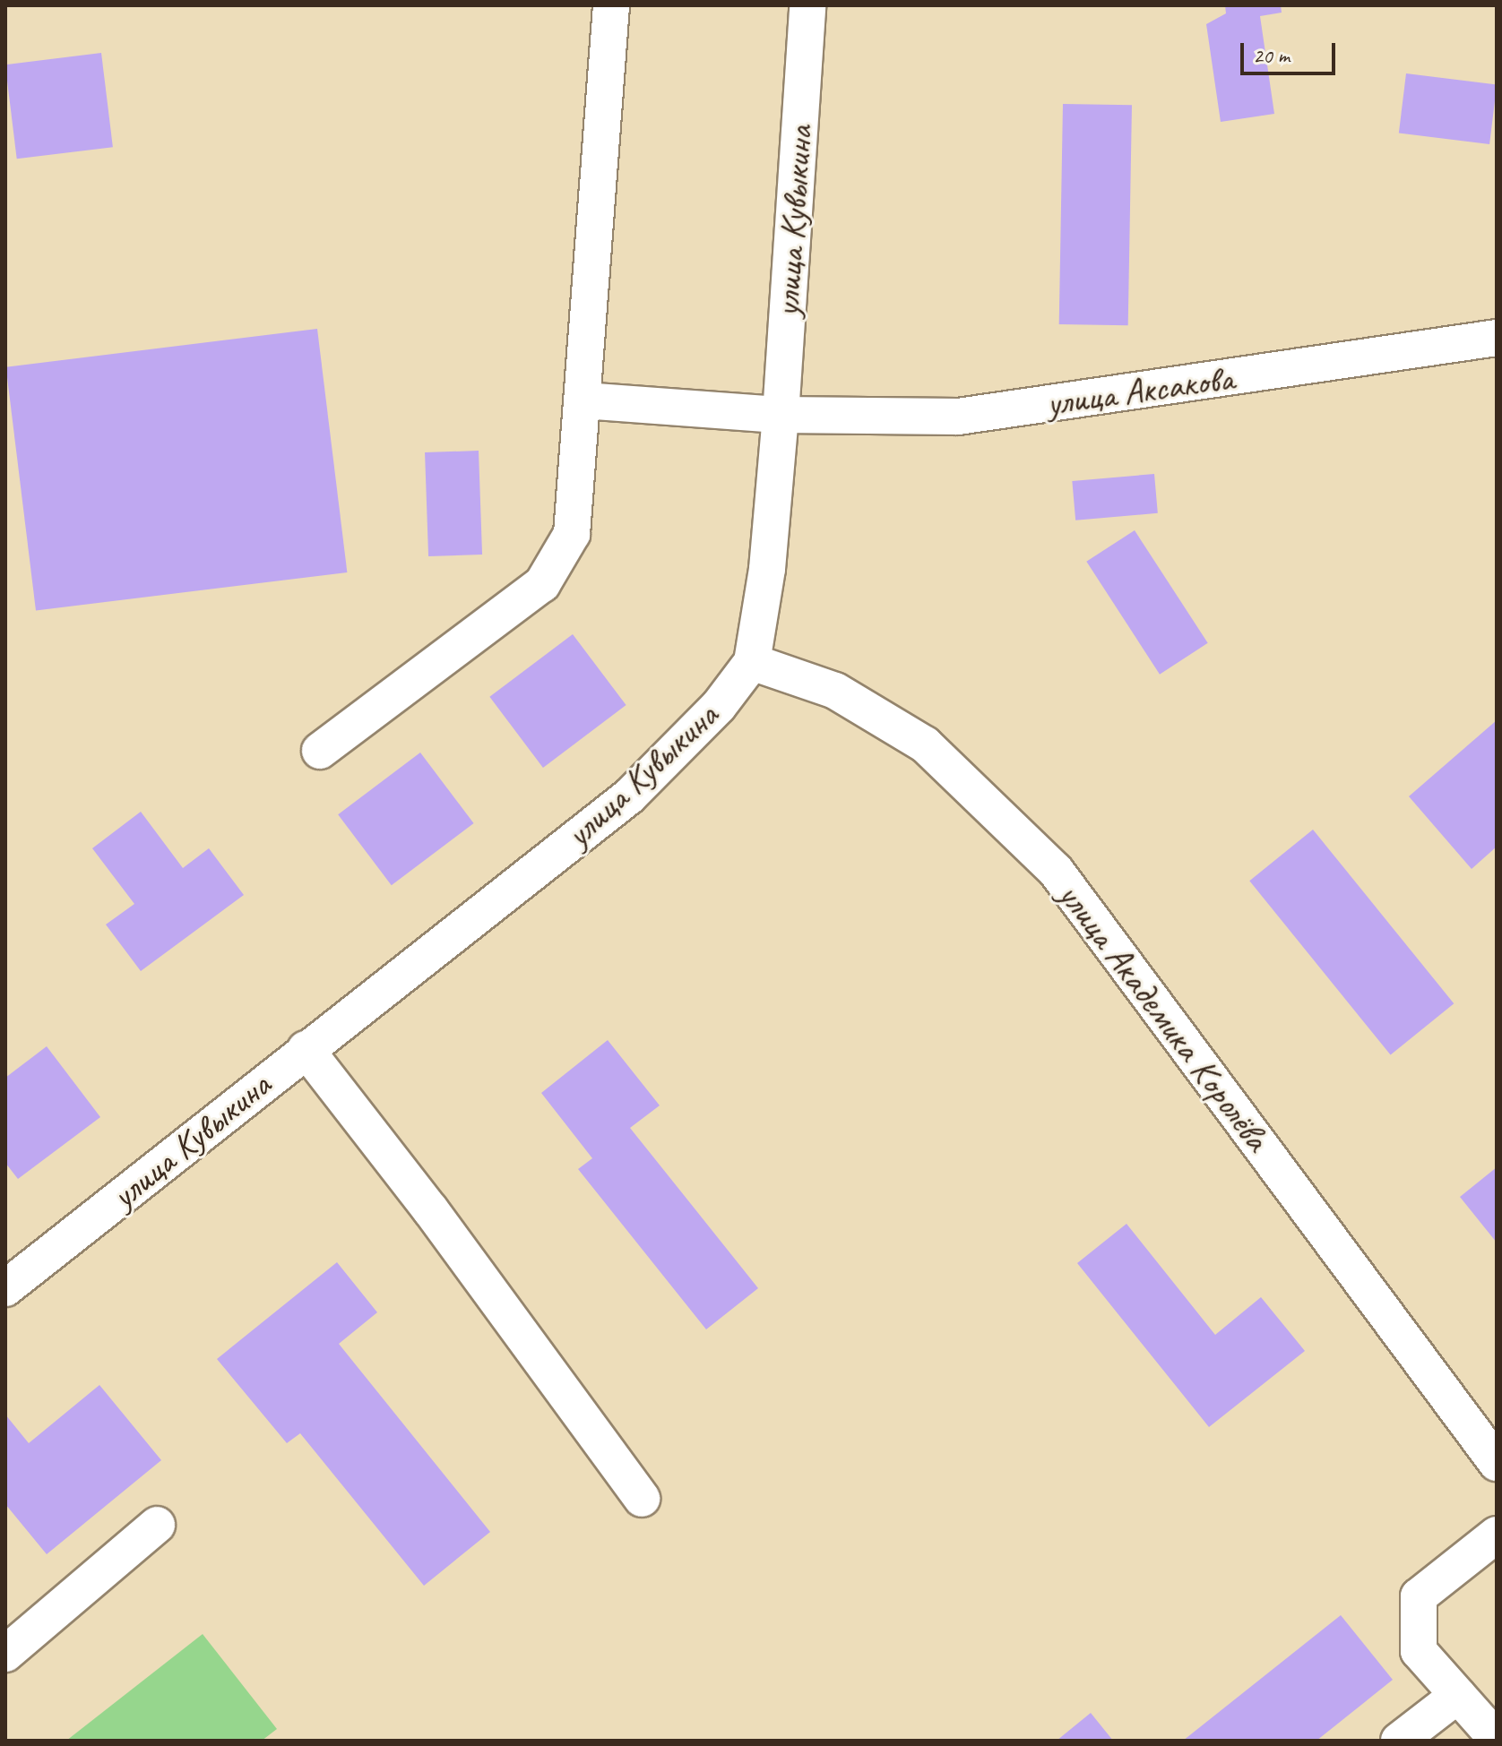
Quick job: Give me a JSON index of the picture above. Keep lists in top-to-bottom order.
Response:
{
  "streets": {
    "street": ["улица Кувыкина", "улица Аксакова", "улица Академика Королёва"]
  },
  "crossings": [
    ["улица Кувыкина", "улица Аксакова"],
    ["улица Кувыкина", "улица Академика Королёва"]
  ],
  "scale_bar": "20 m"
}
